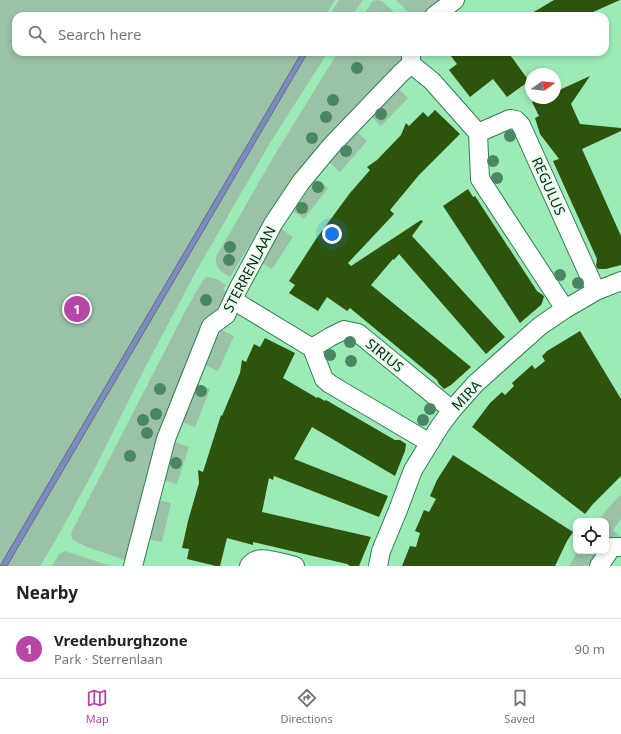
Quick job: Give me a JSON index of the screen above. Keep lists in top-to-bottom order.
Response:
{
  "streets": {
    "street": [
      "REGULUS",
      "STERRENLAAN",
      "SIRIUS",
      "MIRA"
    ]
  },
  "crossings": [
    ["REGULUS", "MIRA"],
    ["SIRIUS", "MIRA"]
  ],
  "north": "right",
  "page": {
    "search": "Search here",
    "pins": "1",
    "heading": "Nearby",
    "list": [
      {
        "mark": "1",
        "name": "Vredenburghzone",
        "note": "Park · Sterrenlaan",
        "value": "90 m"
      }
    ],
    "nav": ["Map", "Directions", "Saved"]
  }
}
